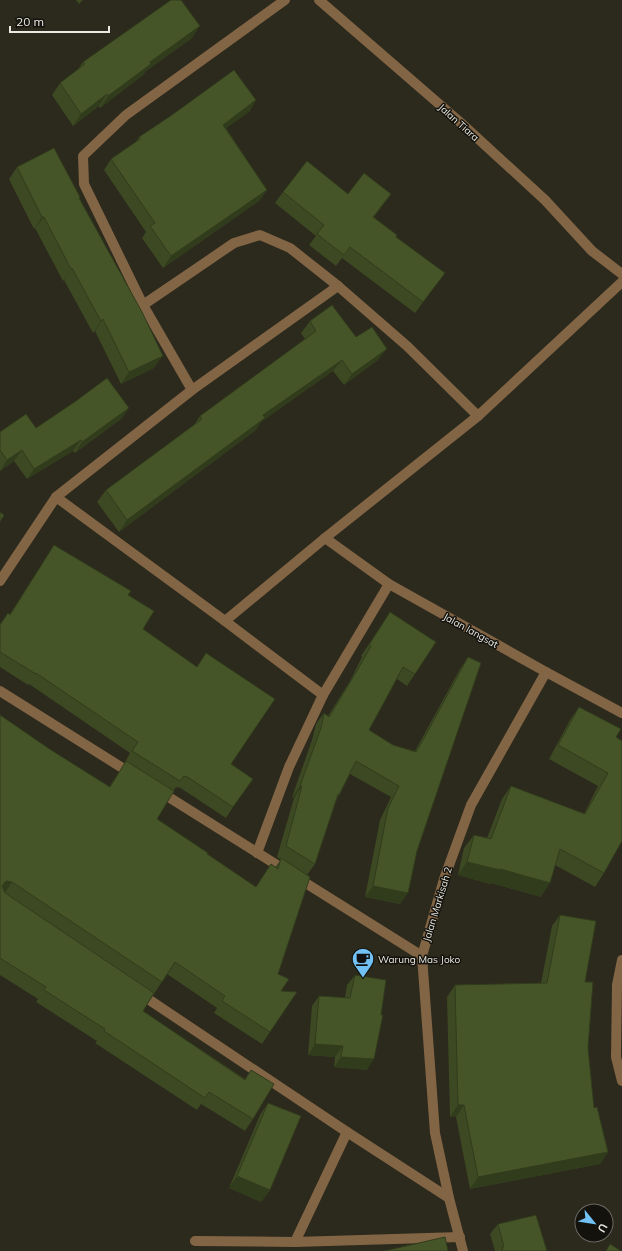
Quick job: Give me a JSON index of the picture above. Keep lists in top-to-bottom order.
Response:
{
  "streets": {
    "street": ["Jalan Tiara", "Jalan langsat", "Jalan Markisah 2"]
  },
  "crossings": [
    ["Jalan langsat", "Jalan Markisah 2"]
  ],
  "places": {
    "cafe": ["Warung Mas Joko"]
  },
  "scale_bar": "20 m",
  "north": "bottom right"
}
